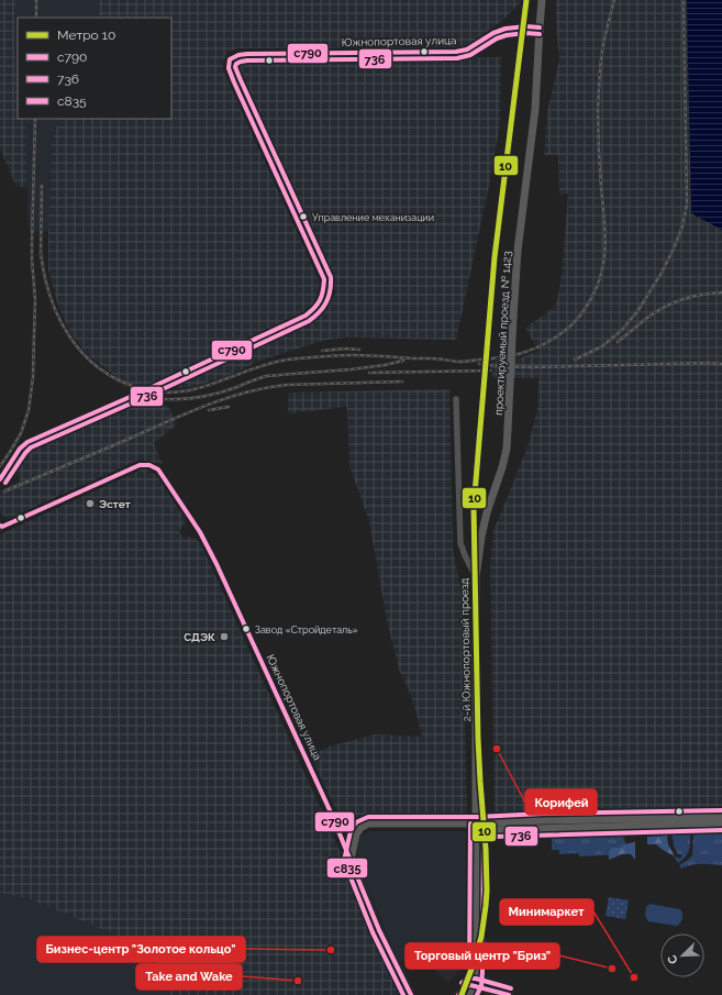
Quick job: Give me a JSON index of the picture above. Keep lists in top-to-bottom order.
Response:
{
  "streets": {
    "main road": ["Южнопортовая улица", "проектируемый проезд № 1423", "2-й Южнопортовый проезд"]
  },
  "crossings": [
    ["Южнопортовая улица", "проектируемый проезд № 1423"],
    ["проектируемый проезд № 1423", "2-й Южнопортовый проезд"]
  ],
  "places": [
    "Управление механизации",
    "Эстет",
    "Завод «Стройдеталь»",
    "СДЭК",
    "Корифей",
    "Бизнес-центр \"Золотое кольцо\"",
    "Торговый центр \"Бриз\"",
    "Минимаркет",
    "Take and Wake"
  ],
  "lines": [
    "metro line 10",
    "transit line с790",
    "transit line 736",
    "transit line с835"
  ],
  "legend": [
    "Метро 10",
    "с790",
    "736",
    "с835"
  ],
  "north": "bottom left"
}
